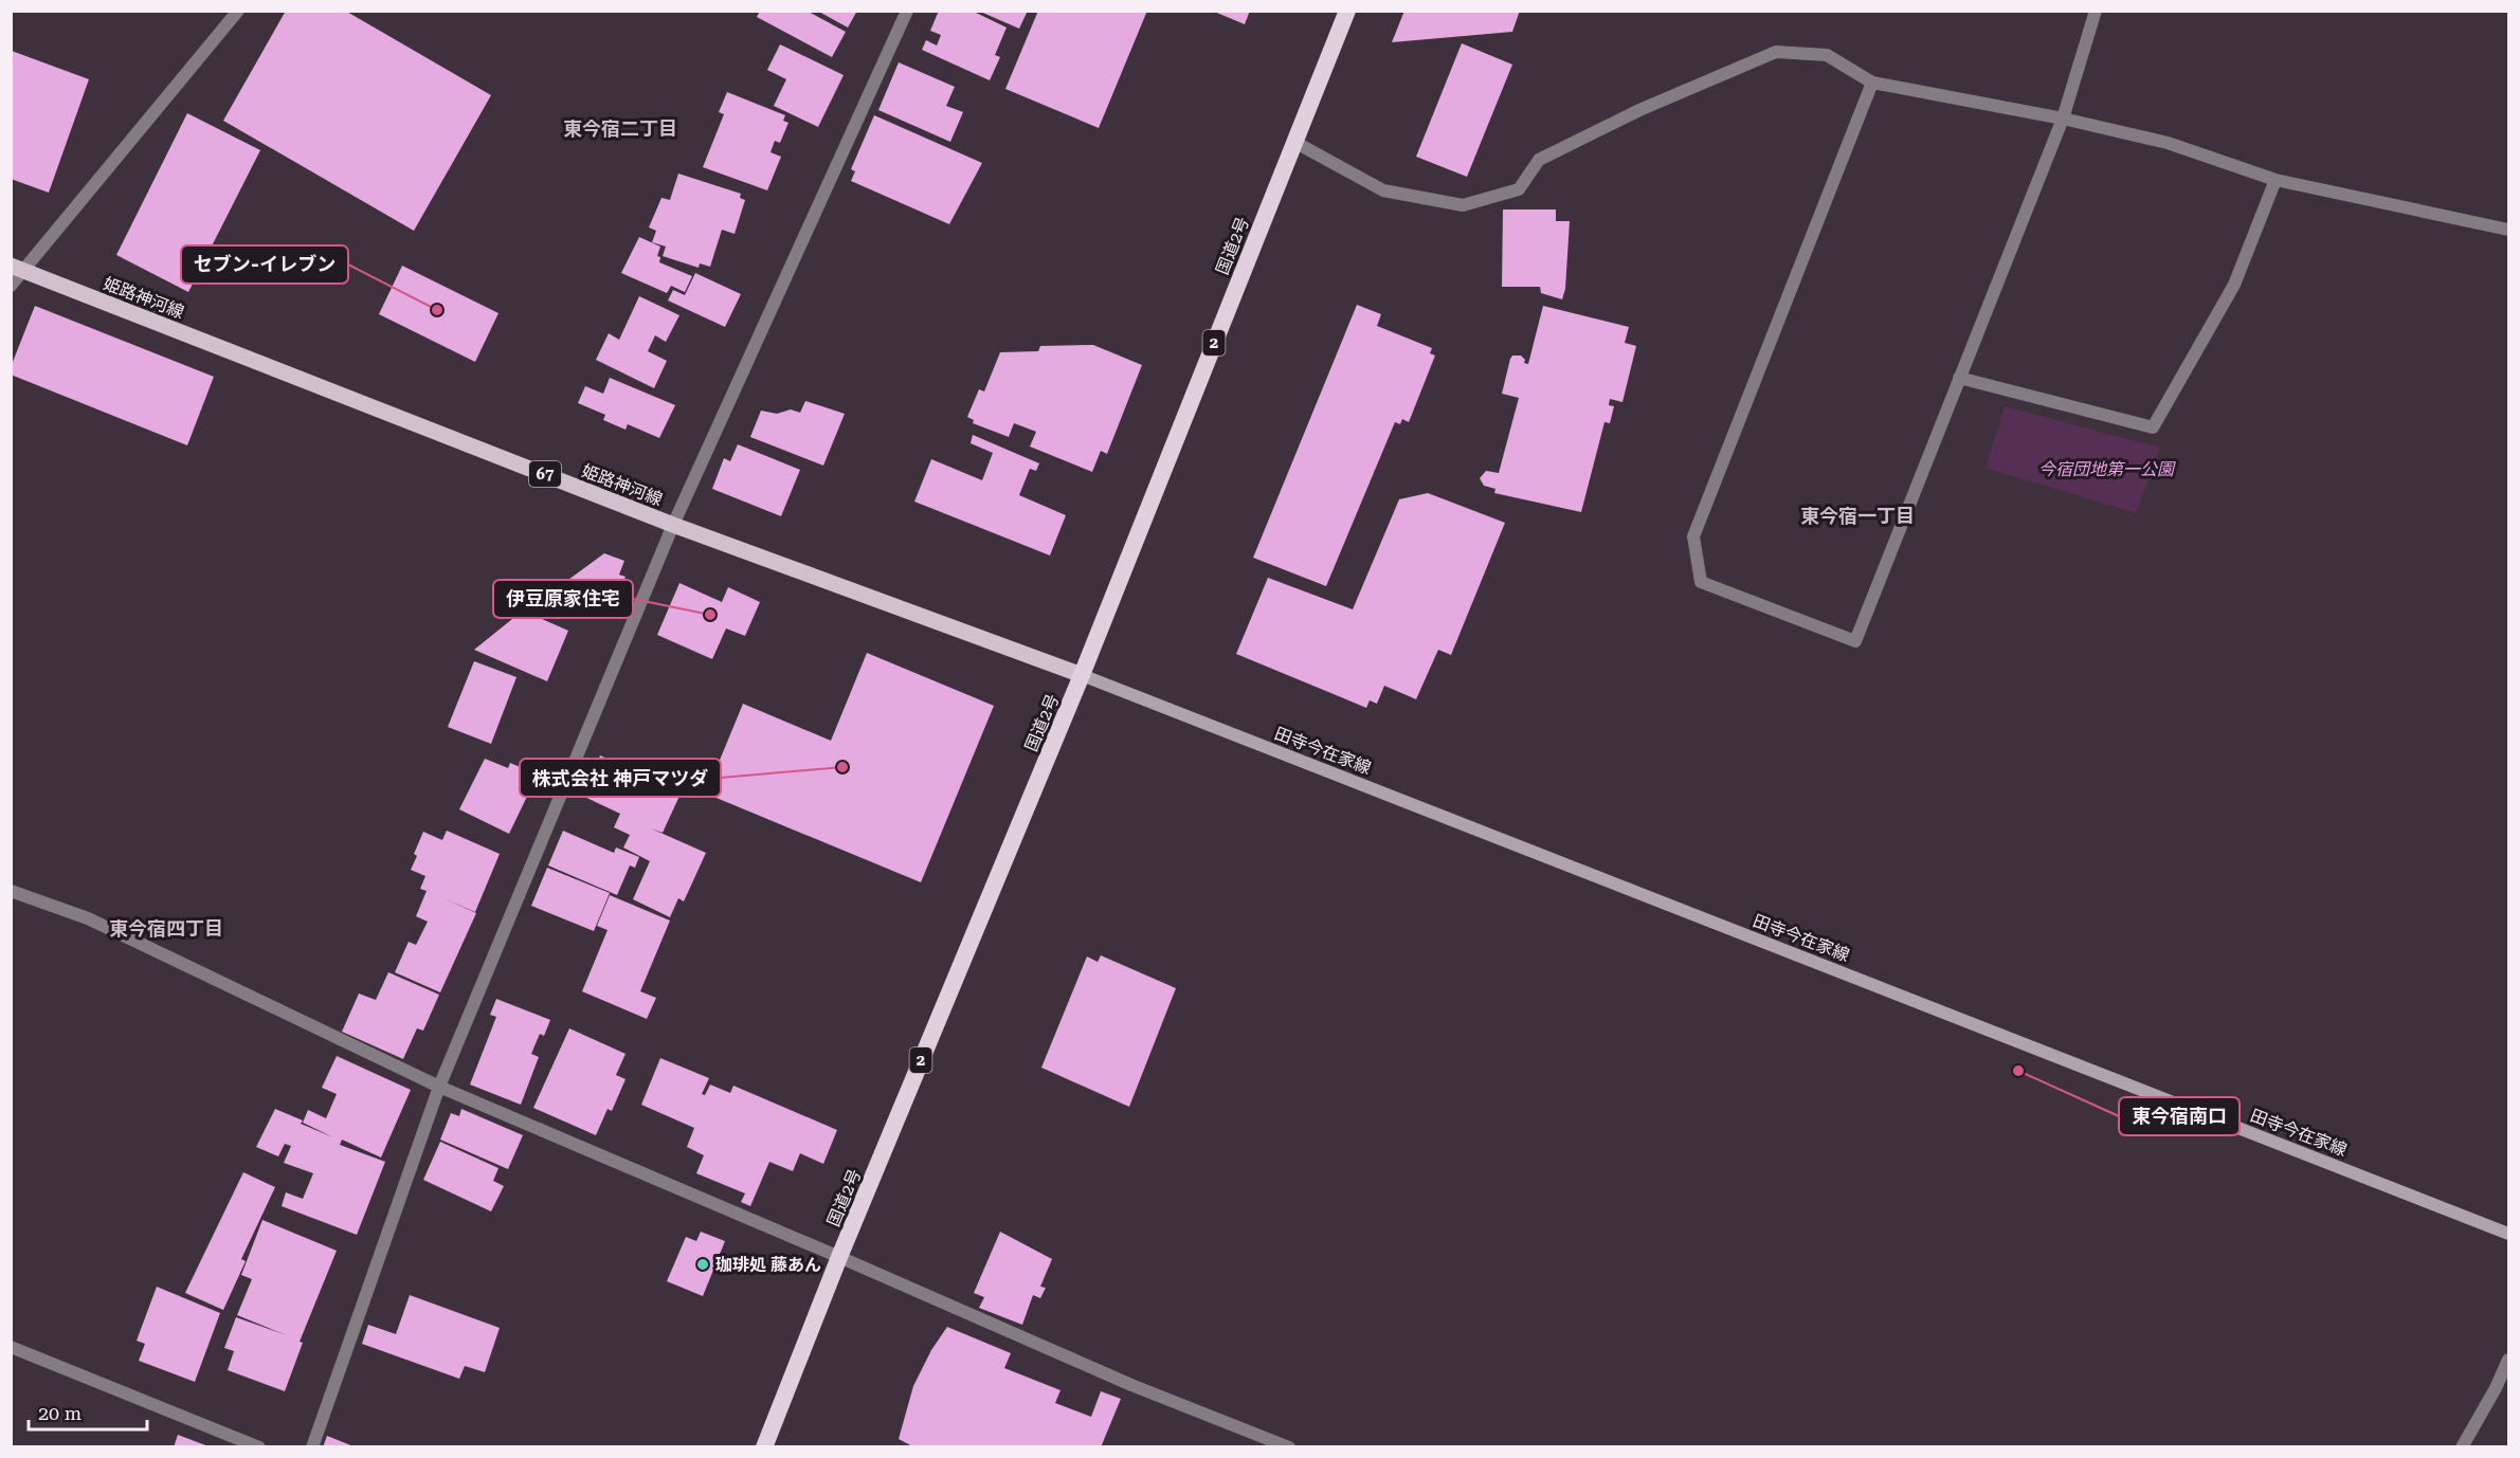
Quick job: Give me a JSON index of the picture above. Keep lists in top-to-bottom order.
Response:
{
  "streets": {
    "highway": ["国道2号", "2"],
    "main road": ["姫路神河線", "67", "田寺今在家線"]
  },
  "crossings": [
    ["国道2号", "姫路神河線"],
    ["国道2号", "田寺今在家線"],
    ["姫路神河線", "田寺今在家線"]
  ],
  "districts": ["東今宿二丁目", "東今宿一丁目", "東今宿四丁目"],
  "parks": ["今宿団地第一公園"],
  "places": [
    "セブン-イレブン",
    "伊豆原家住宅",
    "株式会社 神戸マツダ",
    "東今宿南口",
    "珈琲処 藤あん"
  ],
  "scale_bar": "20 m"
}
